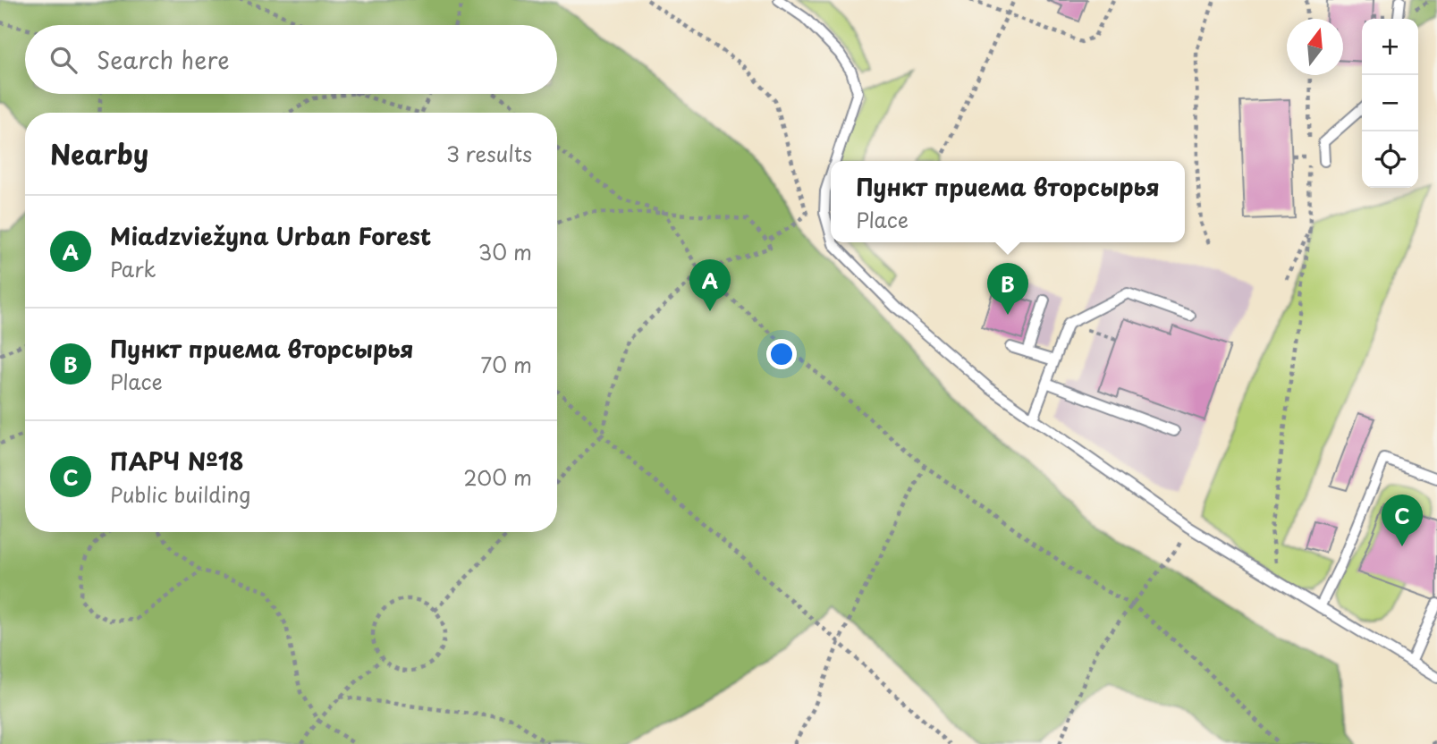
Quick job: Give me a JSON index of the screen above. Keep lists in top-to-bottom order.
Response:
{
  "north": "top",
  "page": {
    "map_buttons": ["+", "−"],
    "search": "Search here",
    "heading": ["Nearby", "3 results"],
    "popup": ["Пункт приема вторсырья", "Place"],
    "list": [
      {
        "mark": "A",
        "name": "Miadzviežyna Urban Forest",
        "note": "Park",
        "value": "30 m"
      },
      {
        "mark": "B",
        "name": "Пункт приема вторсырья",
        "note": "Place",
        "value": "70 m"
      },
      {
        "mark": "C",
        "name": "ПАРЧ №18",
        "note": "Public building",
        "value": "200 m"
      }
    ],
    "pins": ["A", "B", "C"]
  }
}
